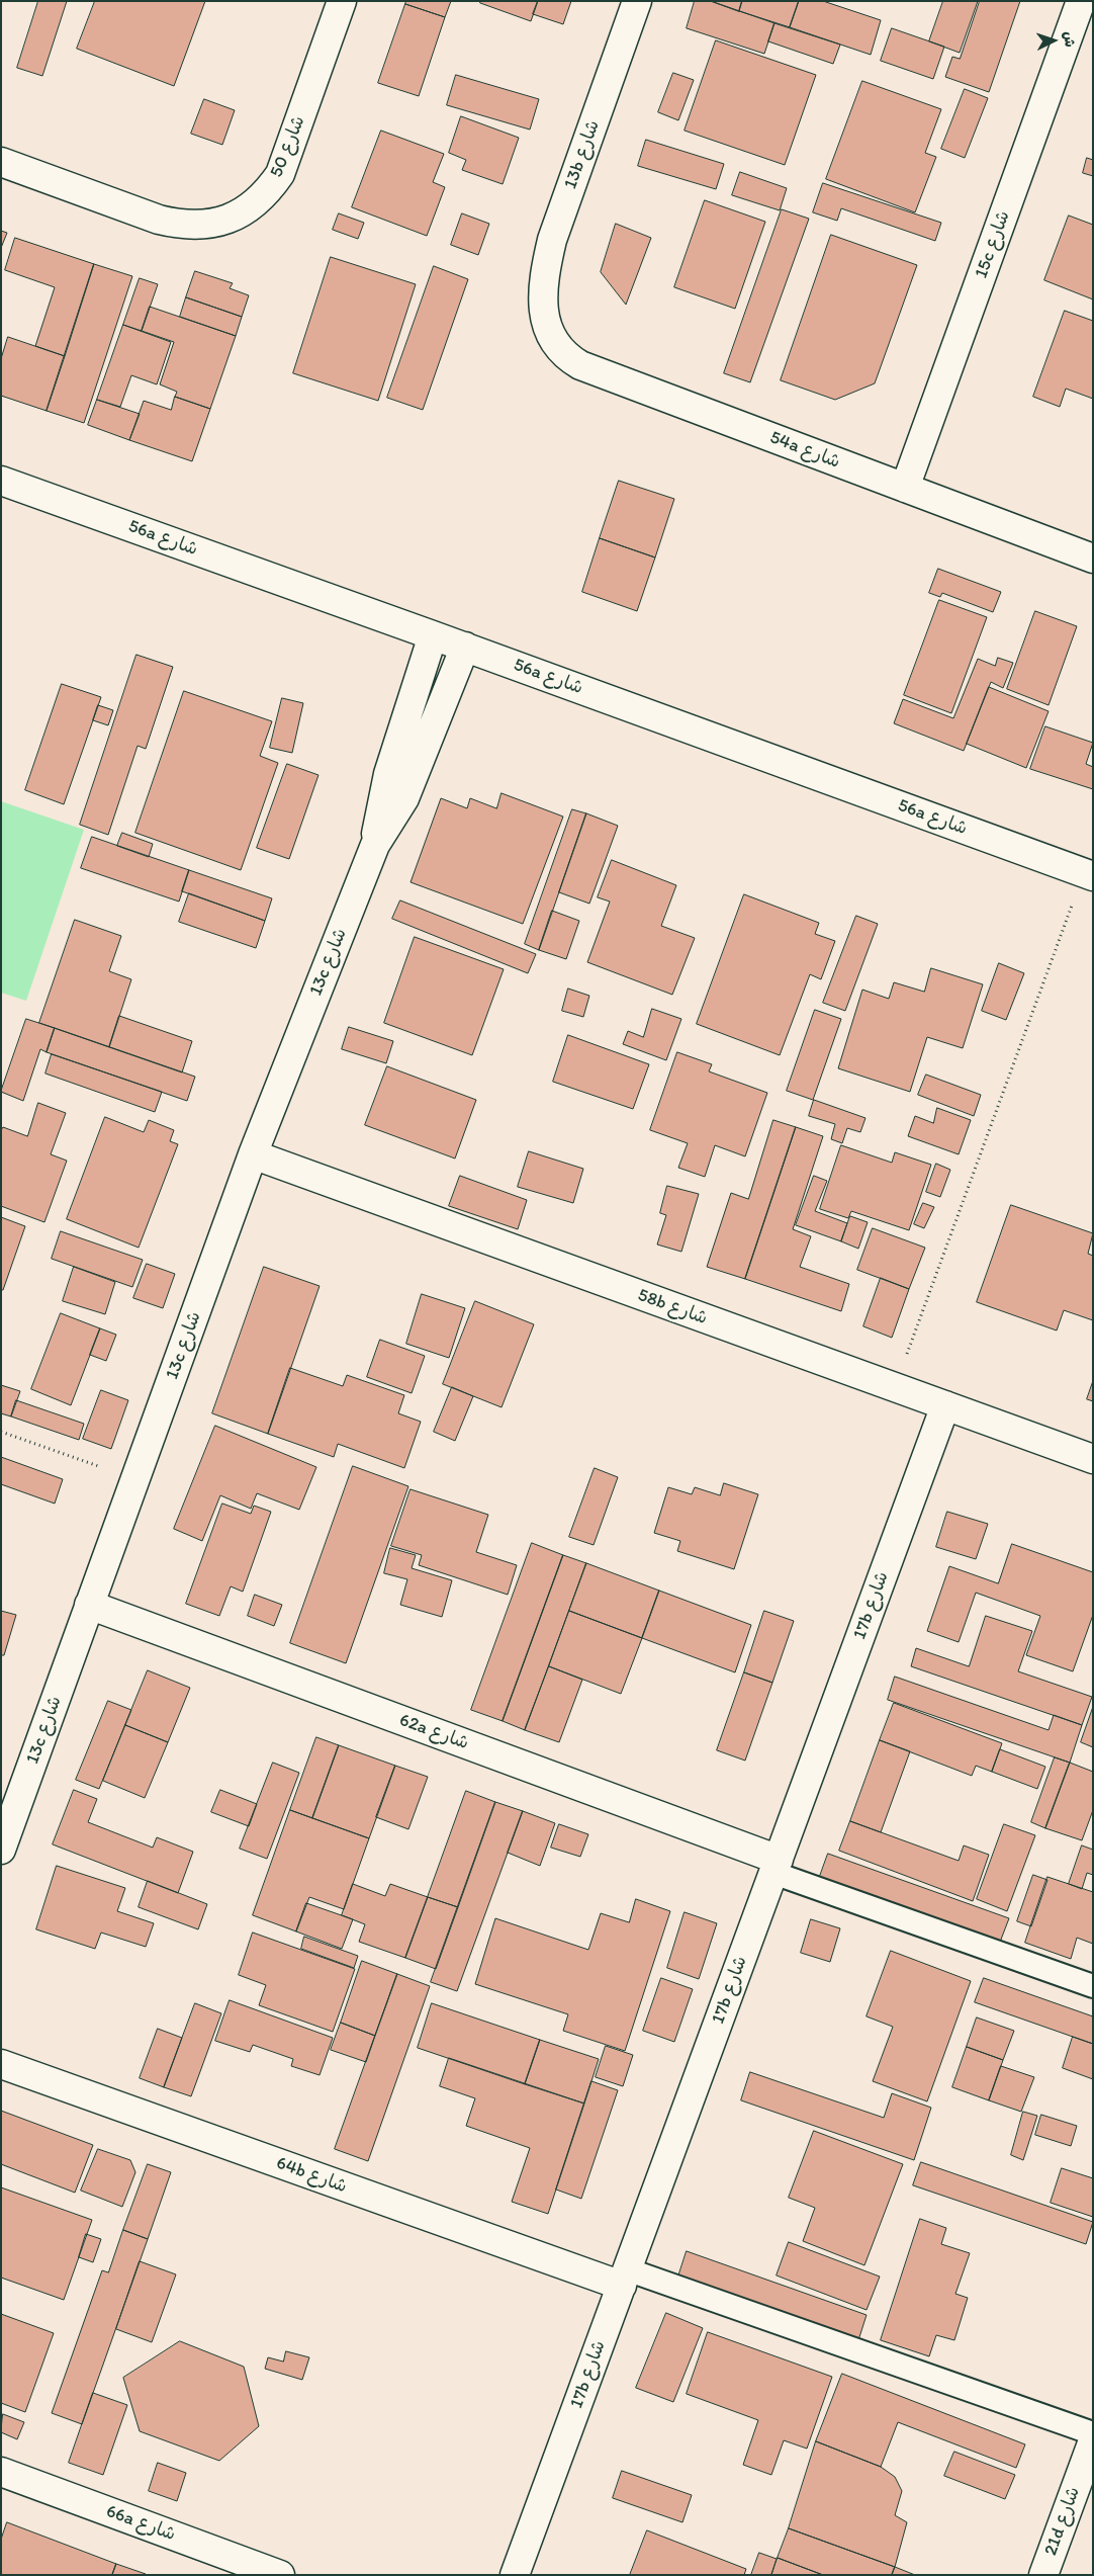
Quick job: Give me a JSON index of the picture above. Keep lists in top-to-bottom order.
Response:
{
  "streets": {
    "street": [
      "شارع 50",
      "13b شارع",
      "15c شارع",
      "54a شارع",
      "56a شارع",
      "13c شارع",
      "58b شارع",
      "17b شارع",
      "62a شارع",
      "64b شارع",
      "21d شارع",
      "66a شارع"
    ]
  },
  "crossings": [
    ["13b شارع", "54a شارع"],
    ["15c شارع", "54a شارع"],
    ["56a شارع", "13c شارع"],
    ["13c شارع", "58b شارع"],
    ["13c شارع", "62a شارع"],
    ["58b شارع", "17b شارع"],
    ["17b شارع", "62a شارع"],
    ["17b شارع", "64b شارع"]
  ],
  "north": "right"
}
